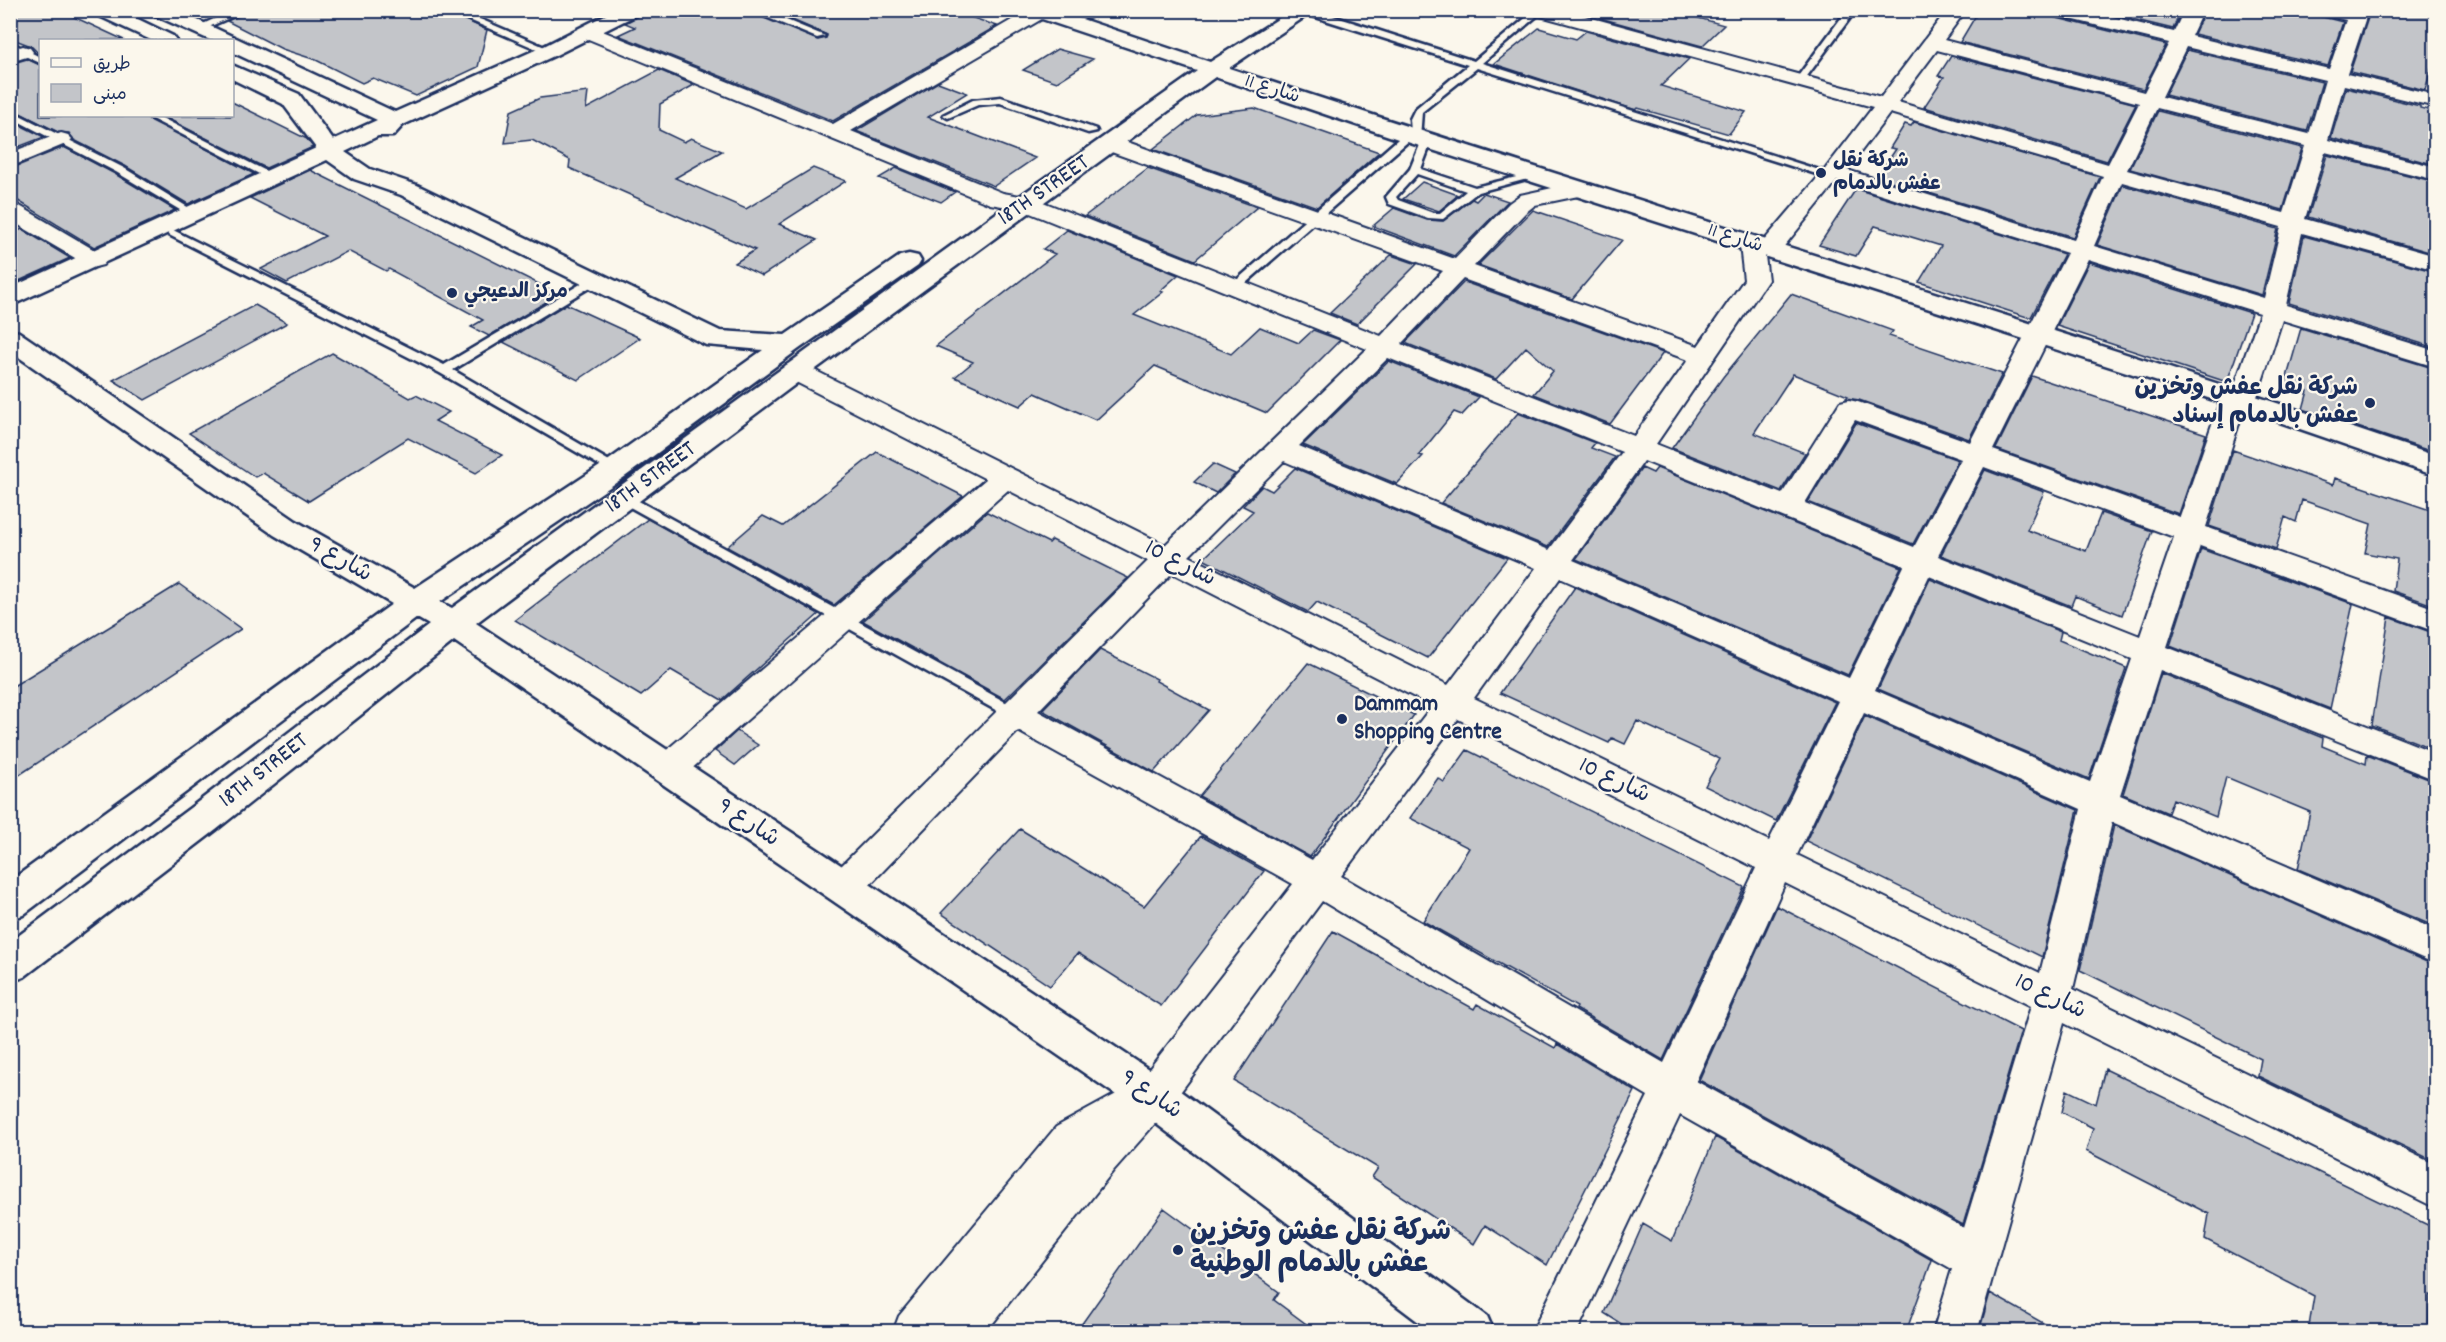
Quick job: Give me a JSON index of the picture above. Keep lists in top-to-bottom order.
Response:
{
  "streets": {
    "street": [
      "شارع 11",
      "18TH STREET",
      "شارع 9",
      "شارع 10"
    ]
  },
  "crossings": [
    ["شارع 11", "18TH STREET"],
    ["18TH STREET", "شارع 9"],
    ["18TH STREET", "شارع 10"]
  ],
  "places": [
    "شركة نقل عفش بالدمام",
    "مركز الدعيجي",
    "شركة نقل عفش وتخزين عفش بالدمام إسناد",
    "Dammam Shopping Centre",
    "شركة نقل عفش وتخزين عفش بالدمام الوطنية"
  ],
  "legend": ["طريق", "مبنى"]
}
